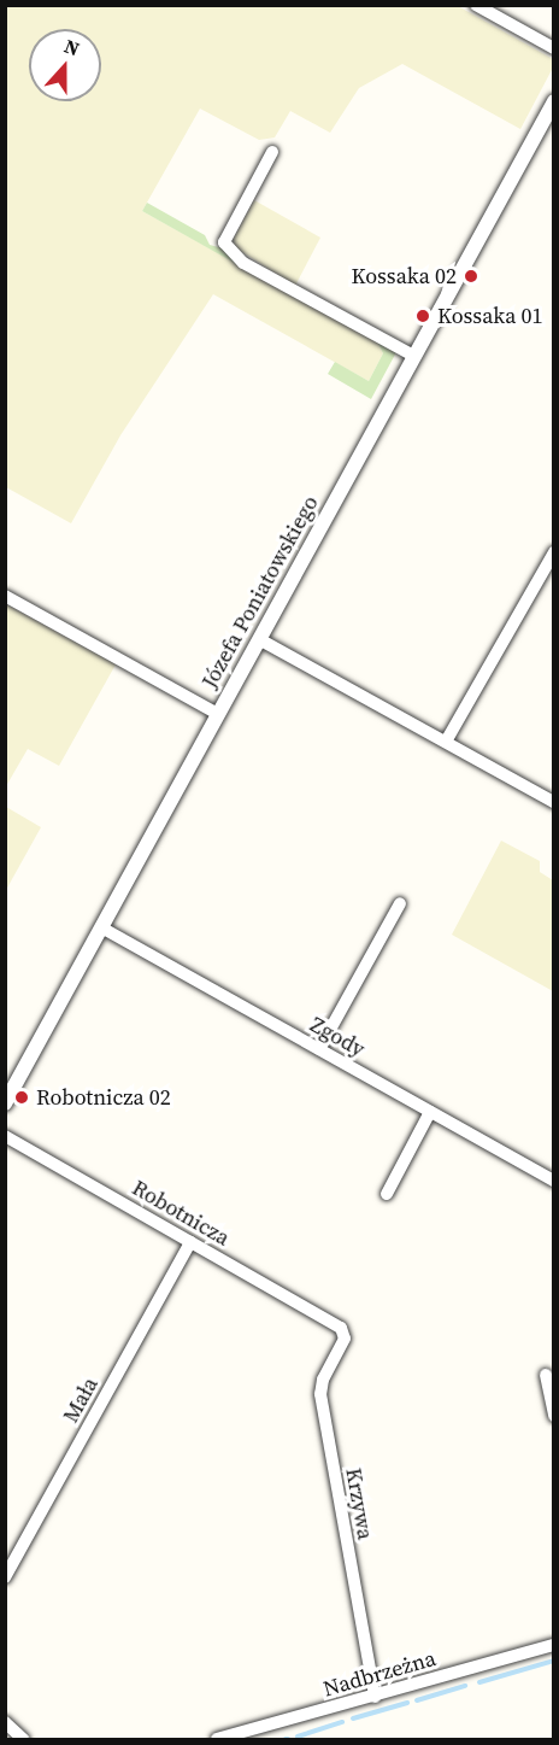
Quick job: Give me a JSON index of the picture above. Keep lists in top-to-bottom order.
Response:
{
  "streets": {
    "street": [
      "Józefa Poniatowskiego",
      "Zgody",
      "Robotnicza",
      "Mała",
      "Krzywa",
      "Nadbrzeżna"
    ]
  },
  "crossings": [
    ["Józefa Poniatowskiego", "Zgody"],
    ["Robotnicza", "Mała"],
    ["Robotnicza", "Krzywa"],
    ["Krzywa", "Nadbrzeżna"]
  ],
  "places": ["Kossaka 02", "Kossaka 01", "Robotnicza 02"],
  "north": "top"
}
